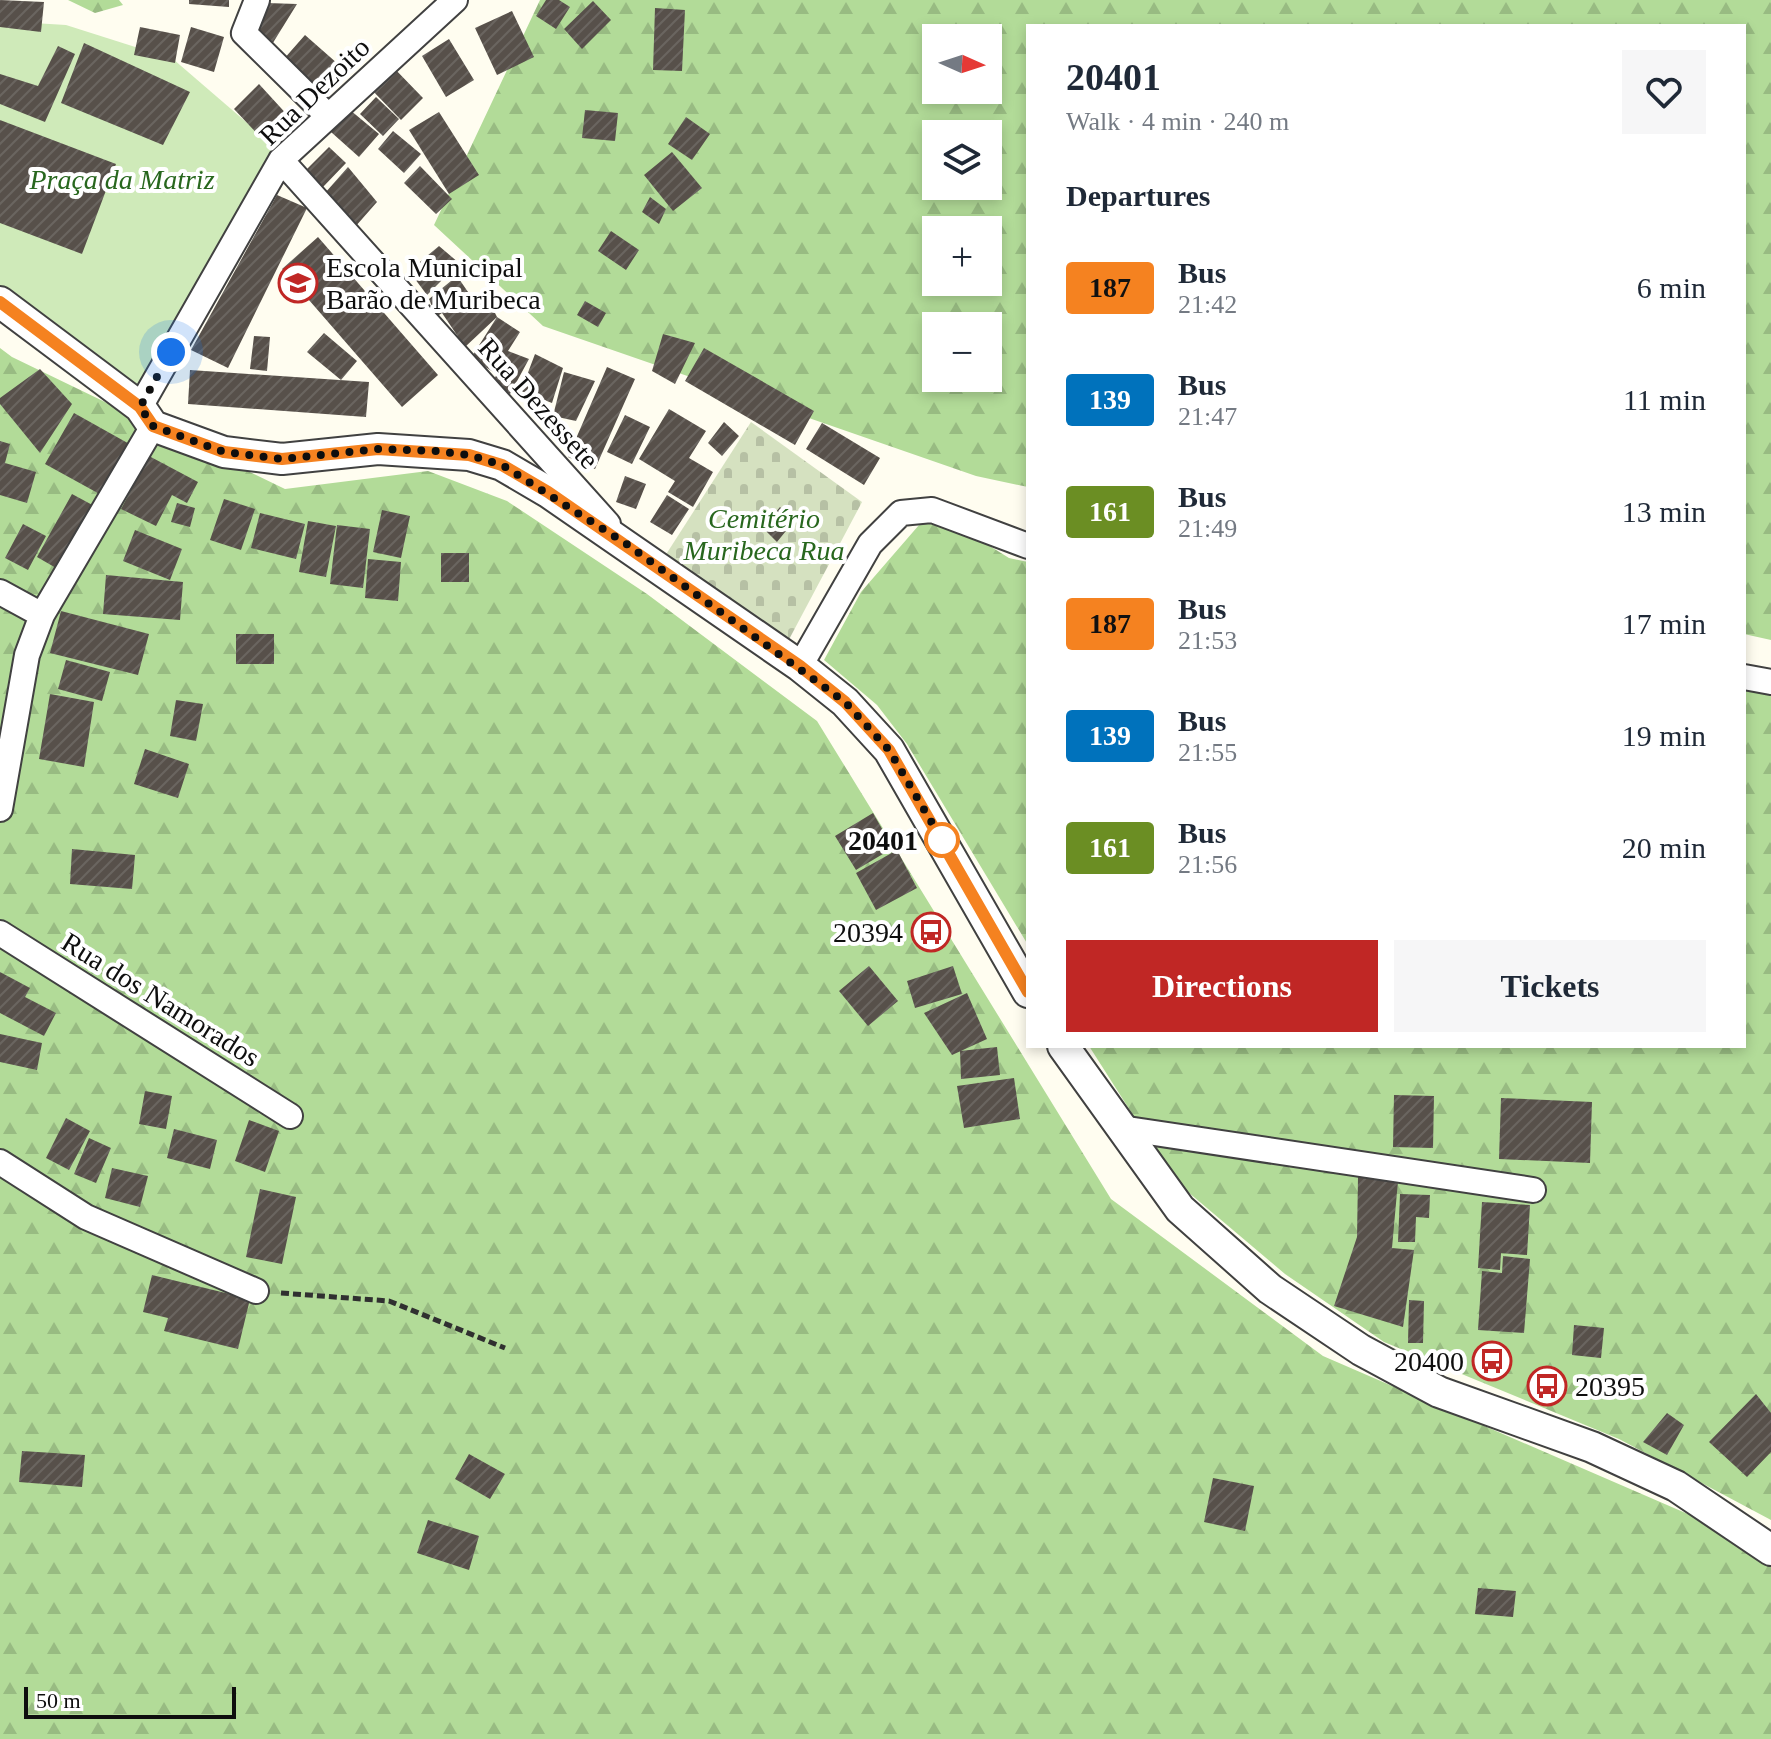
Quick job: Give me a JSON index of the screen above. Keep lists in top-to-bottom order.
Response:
{
  "streets": {
    "street": ["Rua Dezoito", "Rua Dezessete", "Rua dos Namorados"]
  },
  "crossings": [
    ["Rua Dezoito", "Rua Dezessete"]
  ],
  "parks": ["Praça da Matriz", "Cemitério Muribeca Rua"],
  "places": {
    "school or university": ["Escola Municipal Barão de Muribeca"],
    "other": ["20401"],
    "bus stop": ["20394", "20400", "20395"]
  },
  "lines": ["bus line 187"],
  "scale_bar": "50 m",
  "north": "right",
  "page": {
    "map_buttons": ["+", "−"],
    "heading": [
      ["20401", "Walk · 4 min · 240 m"],
      "Departures"
    ],
    "list": [
      {
        "mark": "187",
        "name": "Bus",
        "note": "21:42",
        "value": "6 min"
      },
      {
        "mark": "139",
        "name": "Bus",
        "note": "21:47",
        "value": "11 min"
      },
      {
        "mark": "161",
        "name": "Bus",
        "note": "21:49",
        "value": "13 min"
      },
      {
        "mark": "187",
        "name": "Bus",
        "note": "21:53",
        "value": "17 min"
      },
      {
        "mark": "139",
        "name": "Bus",
        "note": "21:55",
        "value": "19 min"
      },
      {
        "mark": "161",
        "name": "Bus",
        "note": "21:56",
        "value": "20 min"
      }
    ],
    "buttons": ["Directions", "Tickets"],
    "scale": "50 m"
  }
}
